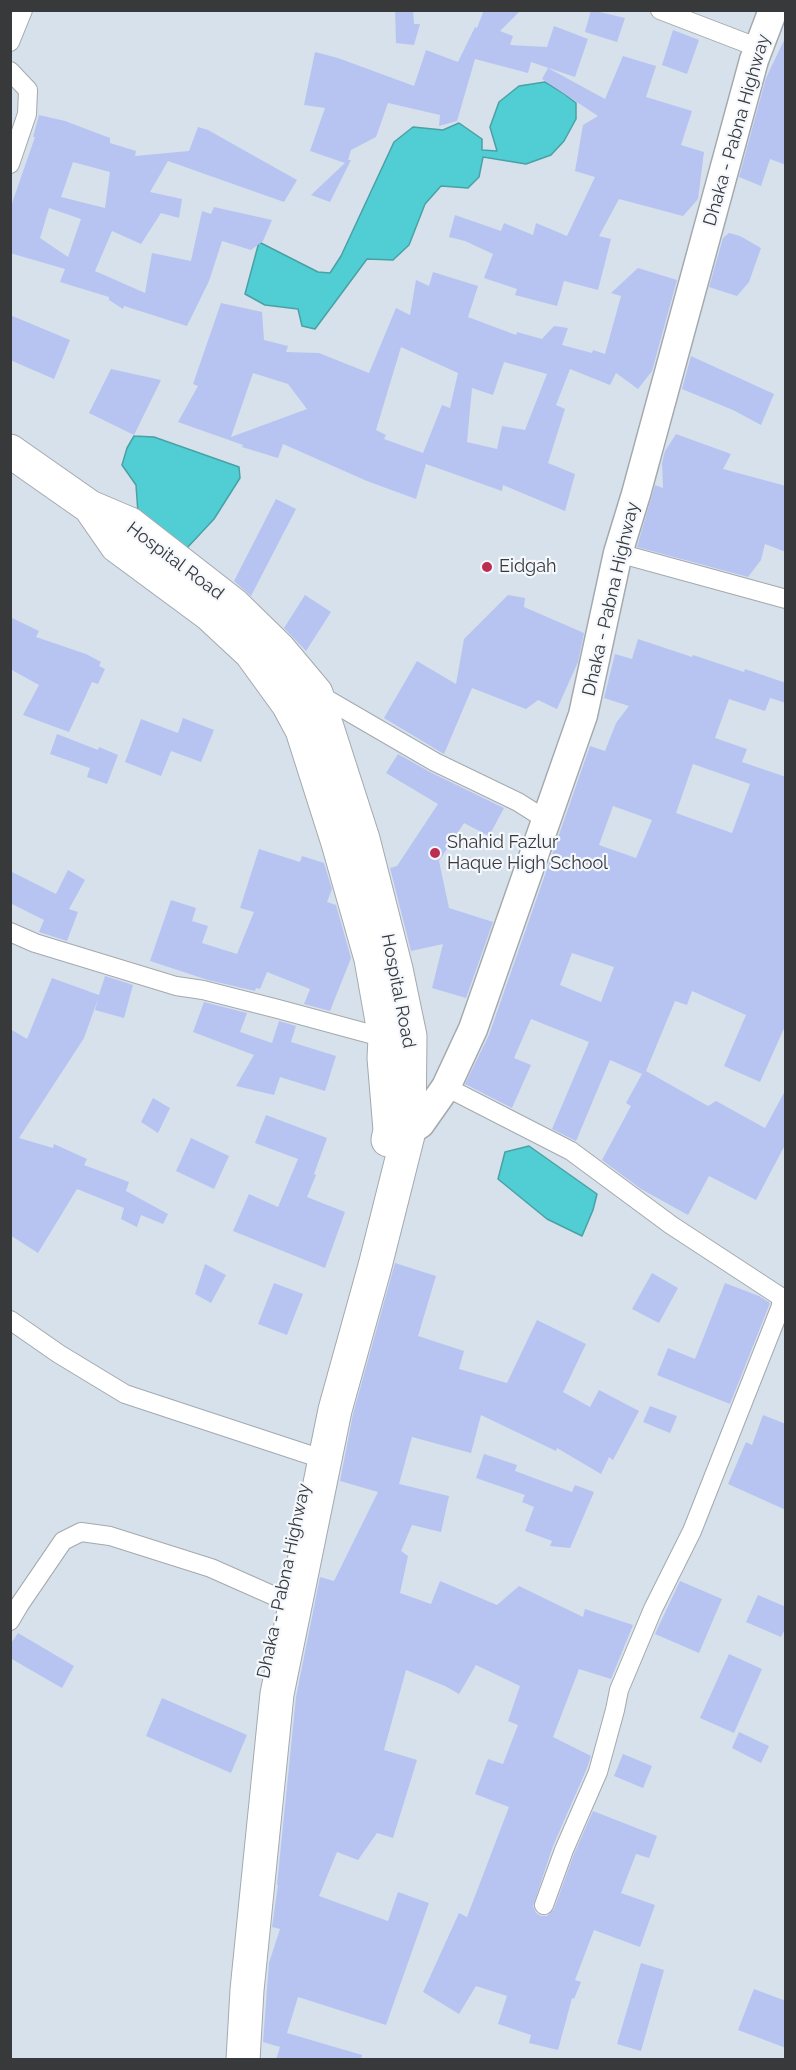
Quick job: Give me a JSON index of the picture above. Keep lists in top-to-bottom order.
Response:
{
  "streets": {
    "highway": ["Dhaka - Pabna Highway", "Hospital Road"]
  },
  "crossings": [
    ["Dhaka - Pabna Highway", "Hospital Road"]
  ],
  "places": ["Eidgah", "Shahid Fazlur Haque High School"]
}
